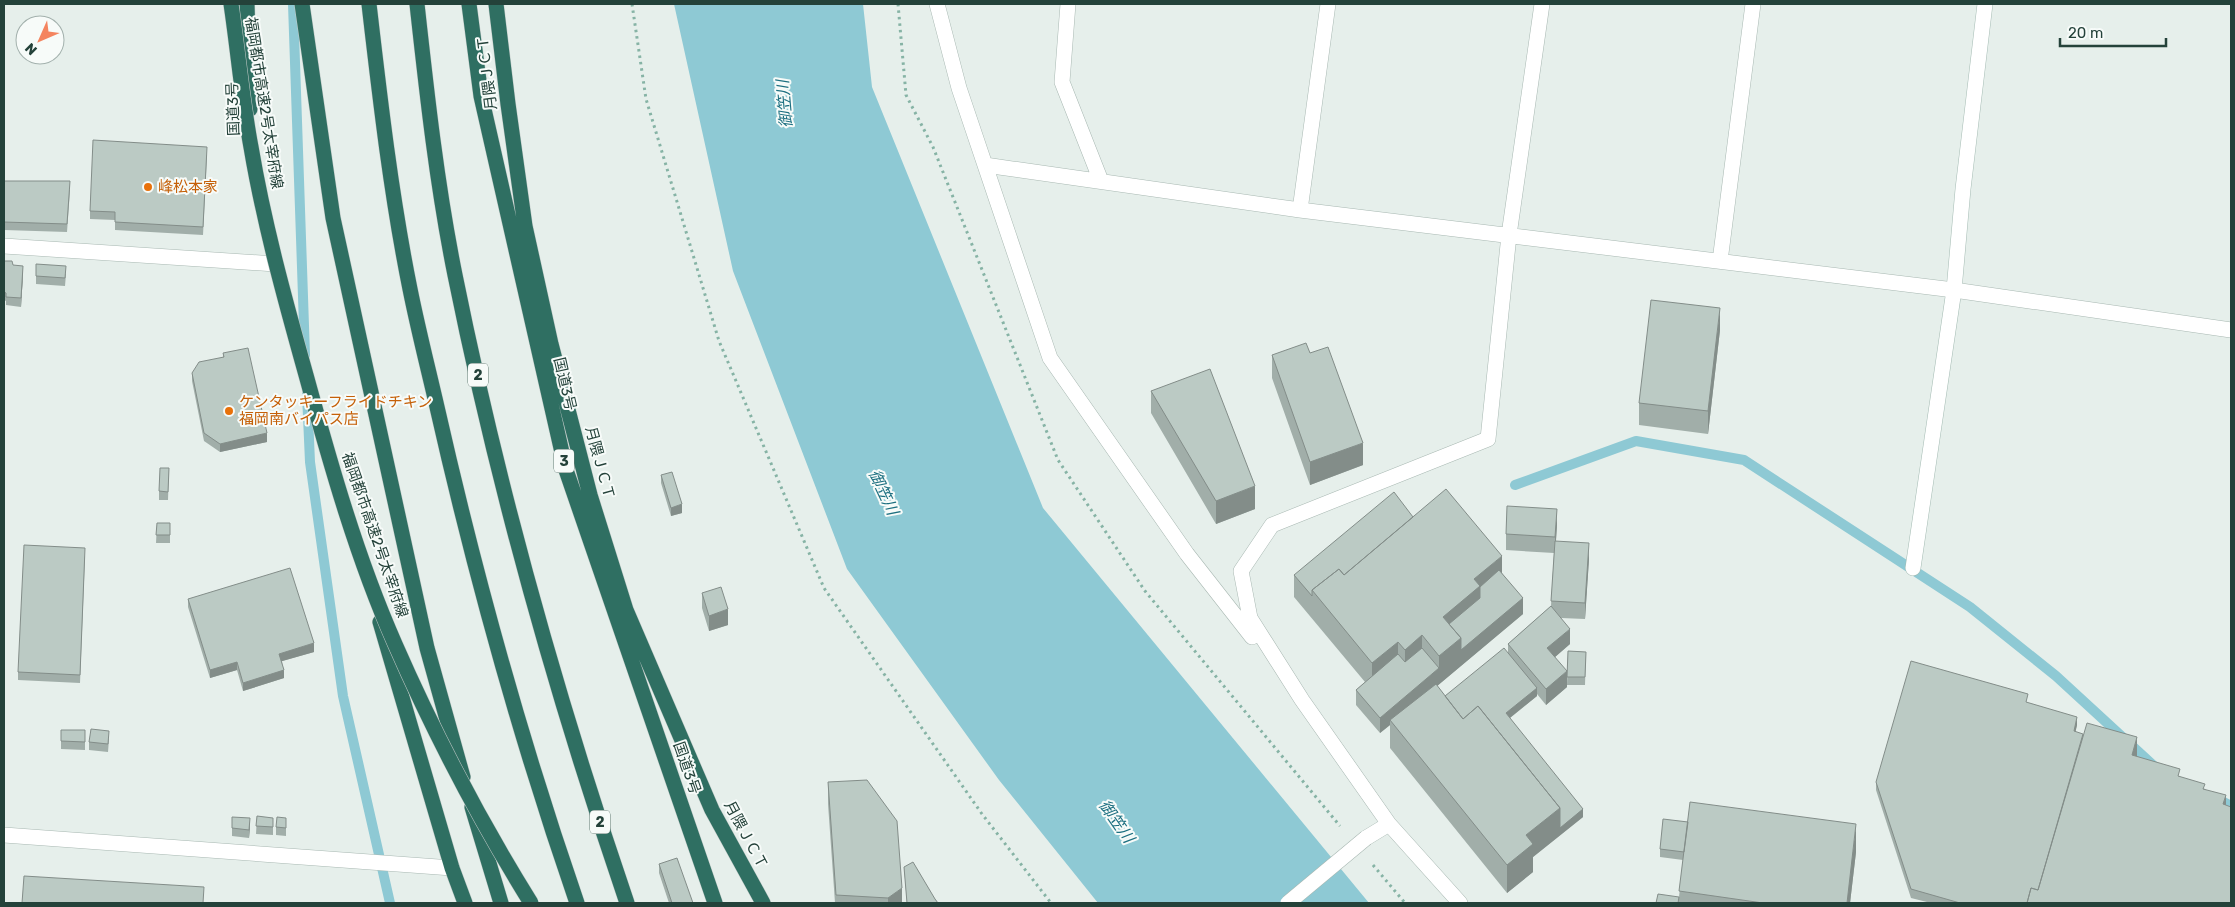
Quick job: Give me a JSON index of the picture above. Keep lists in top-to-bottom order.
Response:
{
  "streets": {
    "highway": [
      "月隈ＪＣＴ",
      "福岡都市高速2号太宰府線",
      "国道3号",
      "2",
      "3"
    ]
  },
  "water": ["御笠川"],
  "places": ["峰松本家", "ケンタッキーフライドチキン 福岡南バイパス店"],
  "scale_bar": "20 m",
  "north": "bottom left"
}
